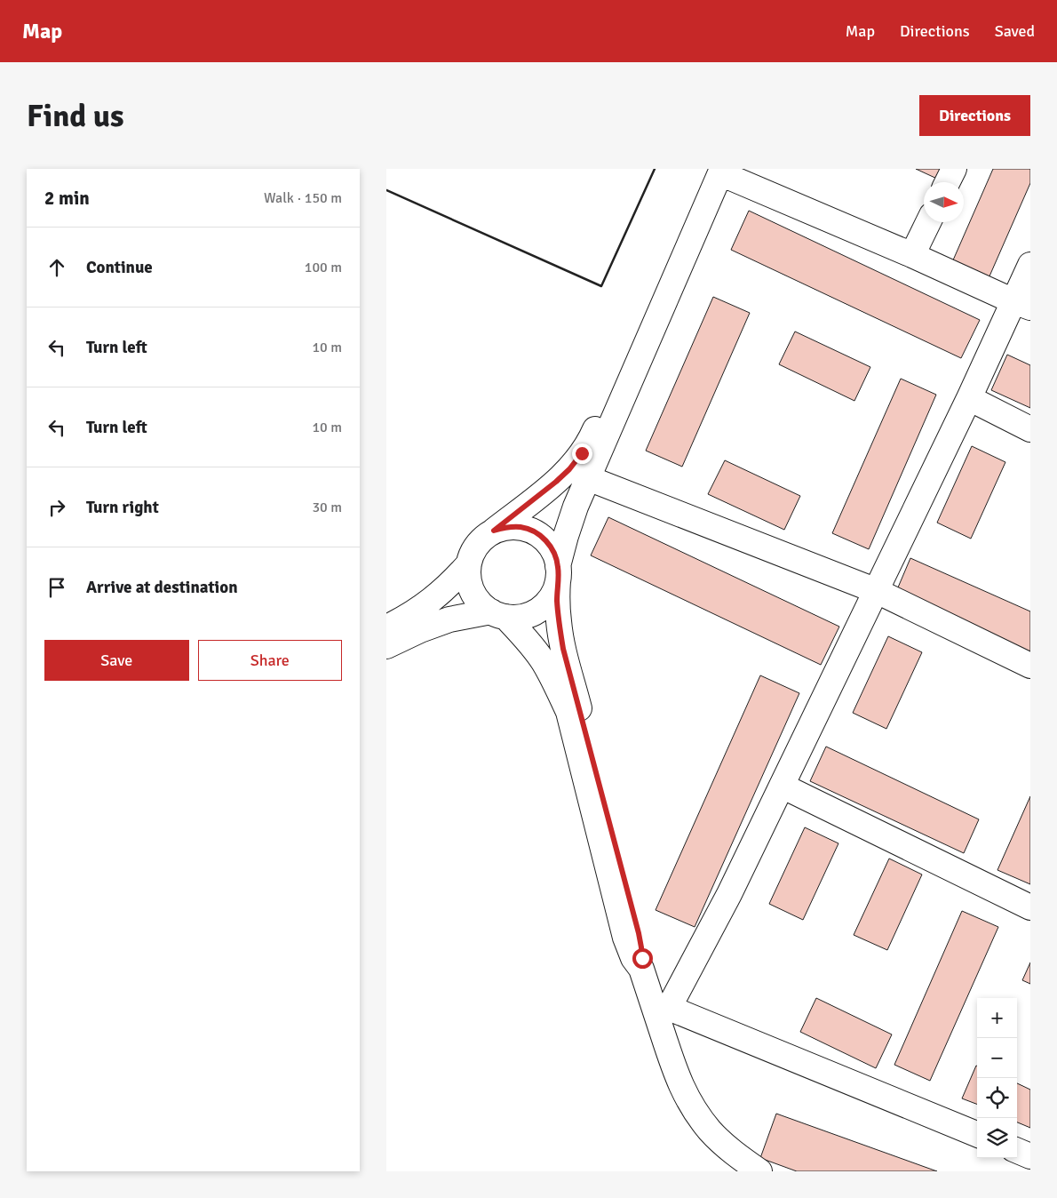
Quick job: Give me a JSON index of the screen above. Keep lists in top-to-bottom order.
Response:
{
  "north": "right",
  "page": {
    "header": "Map",
    "nav": ["Map", "Directions", "Saved"],
    "buttons": [
      "Directions",
      ["Save", "Share"]
    ],
    "title": "Find us",
    "heading": ["2 min", "Walk · 150 m"],
    "list": [
      ["Continue", "100 m"],
      ["Turn left", "10 m"],
      ["Turn left", "10 m"],
      ["Turn right", "30 m"],
      "Arrive at destination"
    ],
    "map_buttons": ["+", "−"]
  }
}
